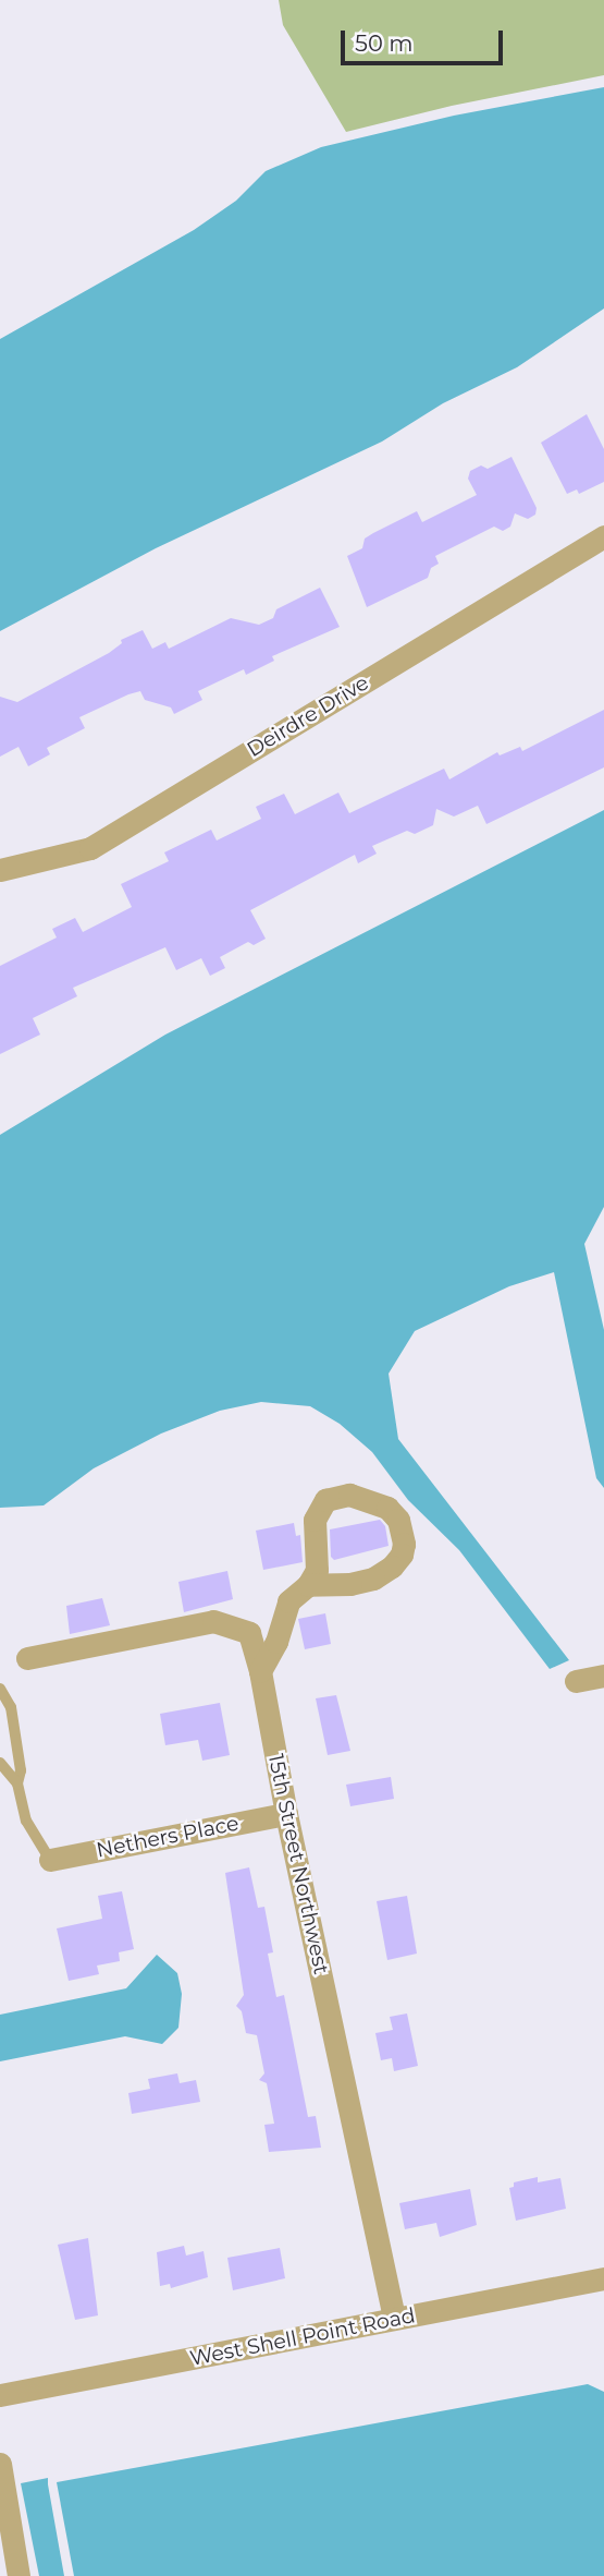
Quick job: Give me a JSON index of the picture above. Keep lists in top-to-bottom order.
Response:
{
  "streets": {
    "street": [
      "Deirdre Drive",
      "Nethers Place",
      "15th Street Northwest",
      "West Shell Point Road"
    ]
  },
  "crossings": [
    ["Nethers Place", "15th Street Northwest"],
    ["15th Street Northwest", "West Shell Point Road"]
  ],
  "scale_bar": "50 m"
}
